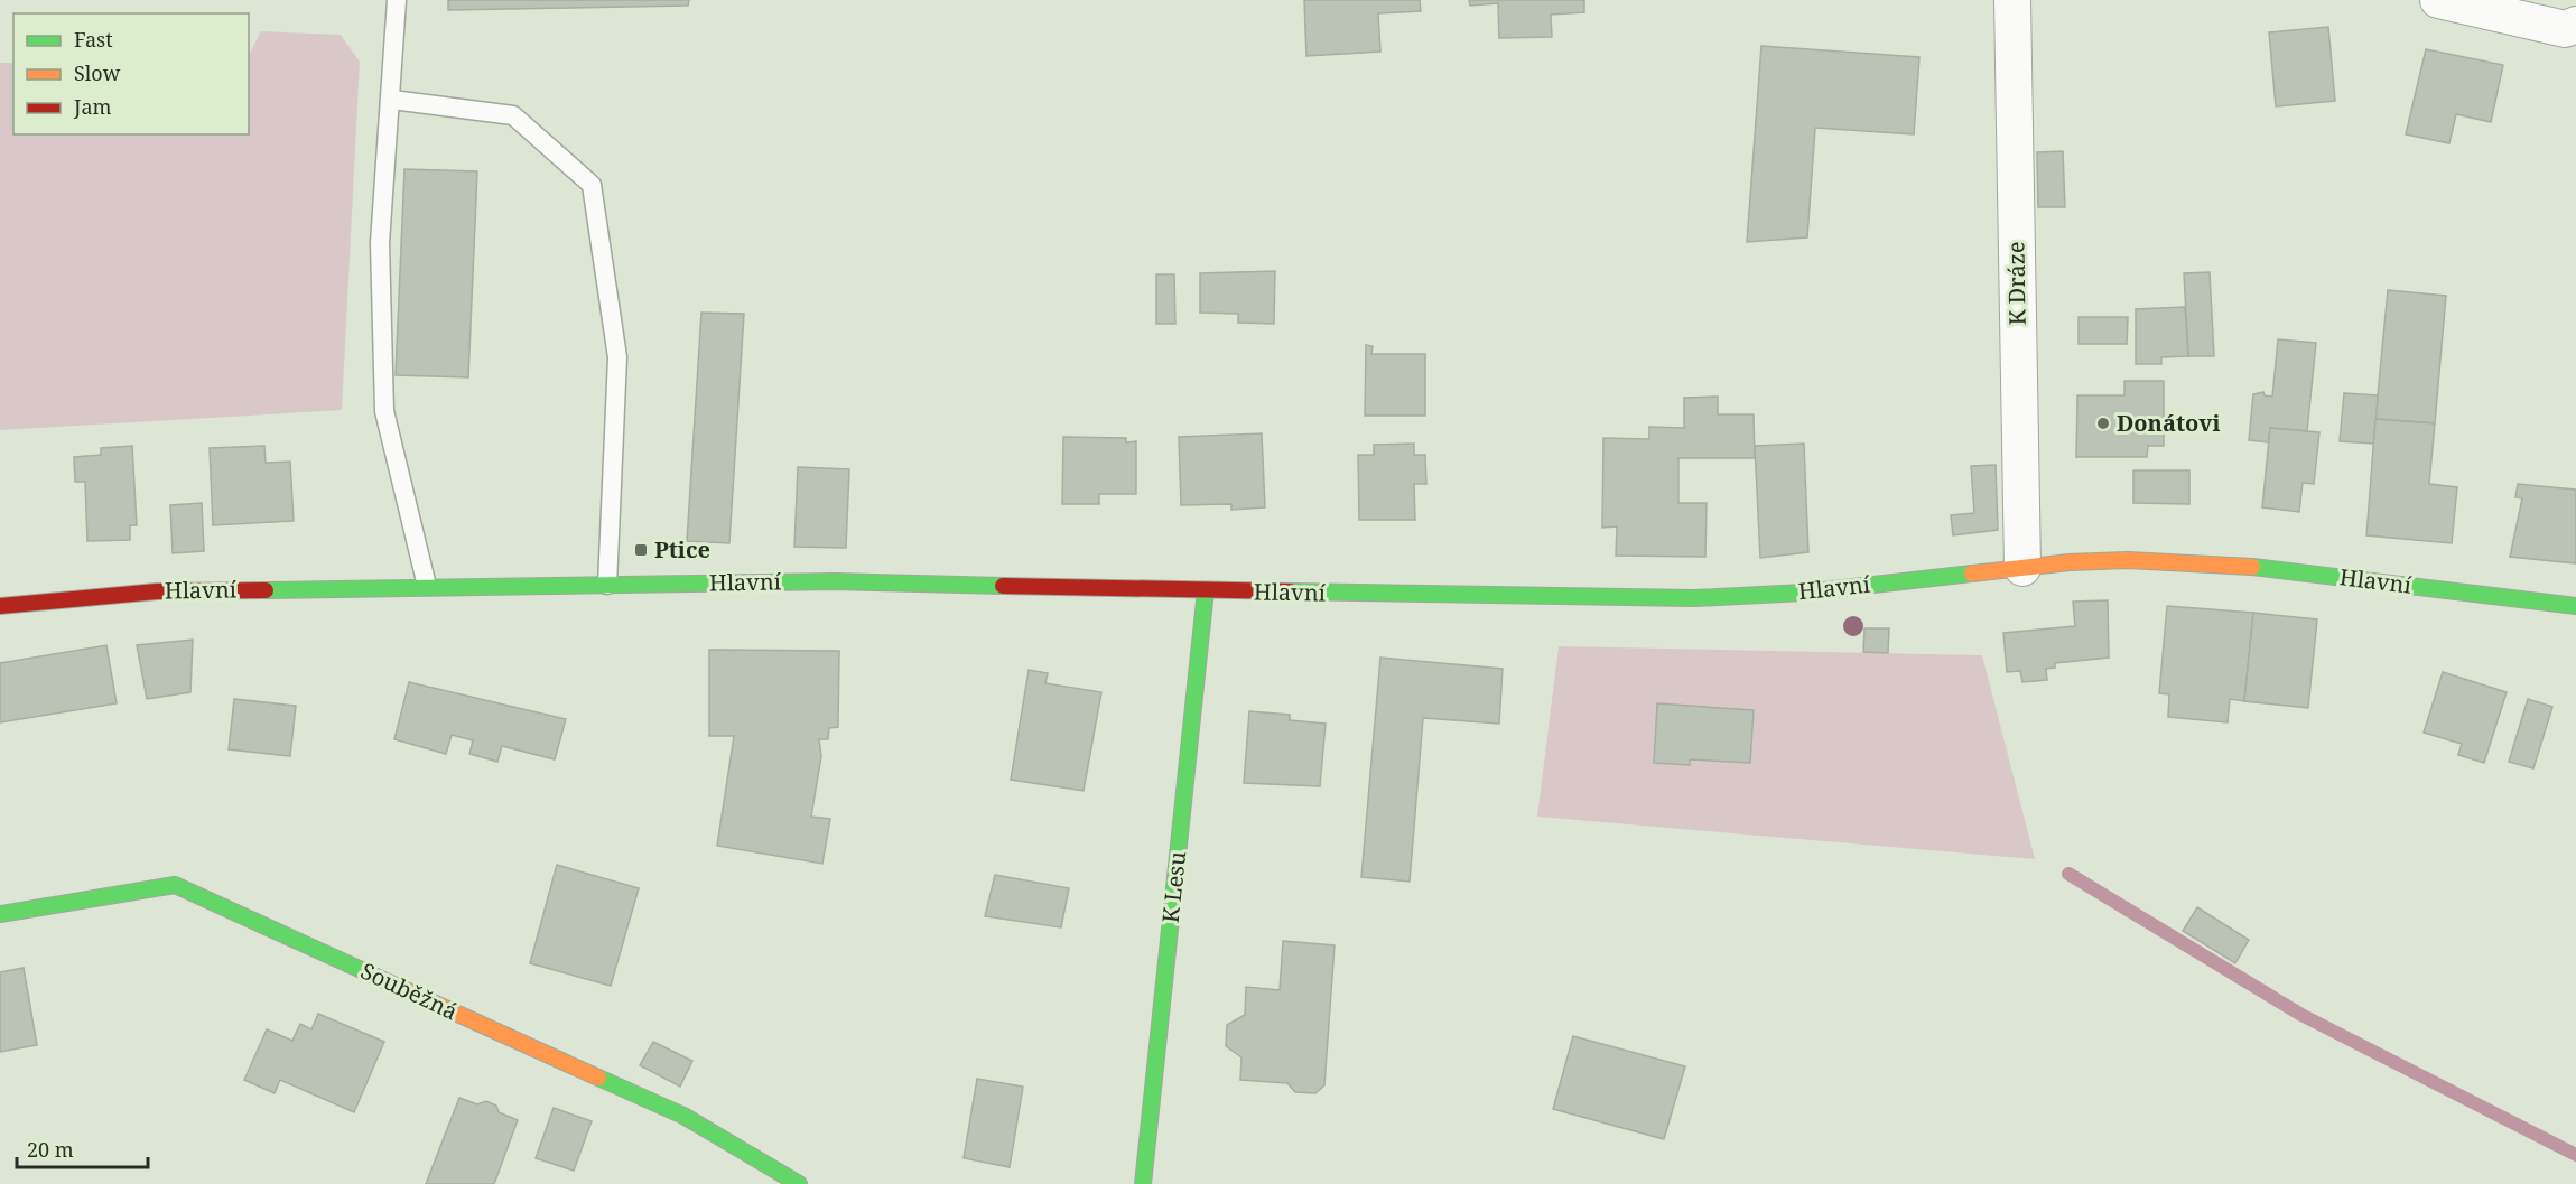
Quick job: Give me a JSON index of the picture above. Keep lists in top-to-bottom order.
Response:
{
  "streets": {
    "main road": ["Hlavní", "K Lesu", "Souběžná"],
    "street": ["K Dráze"]
  },
  "crossings": [
    ["K Dráze", "Hlavní"],
    ["Hlavní", "K Lesu"]
  ],
  "places": {
    "other": ["Donátovi"],
    "transit": ["Ptice"]
  },
  "legend": ["Fast", "Slow", "Jam"],
  "scale_bar": "20 m"
}
